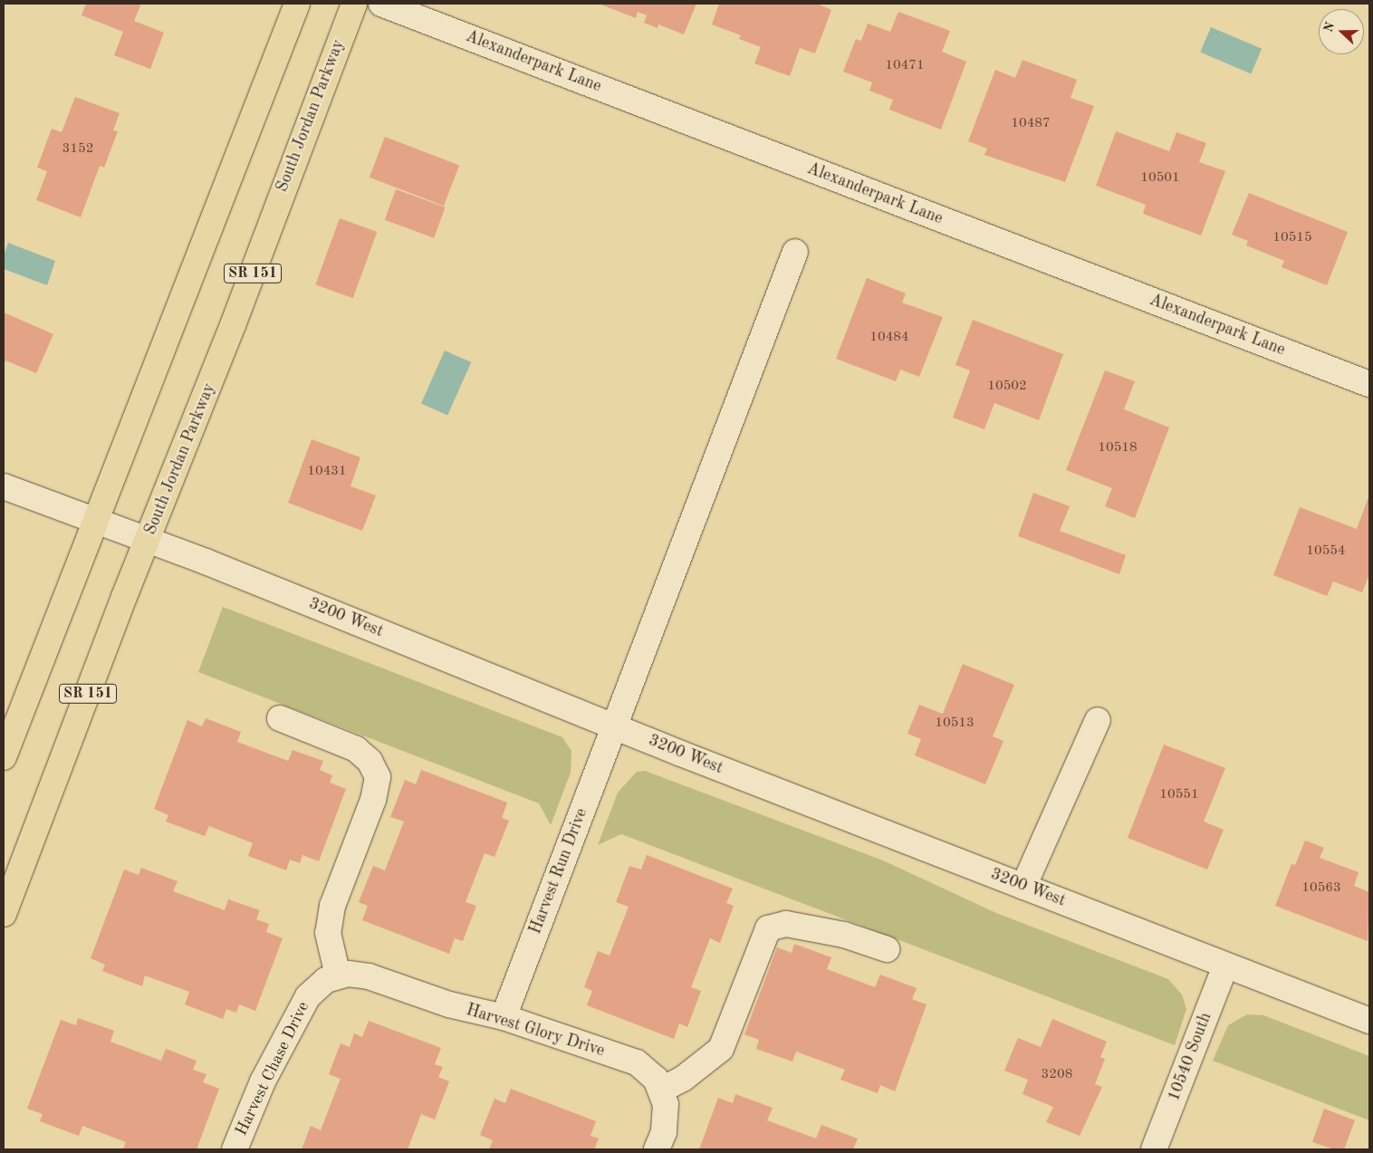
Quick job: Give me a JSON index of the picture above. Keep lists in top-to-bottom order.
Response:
{
  "streets": {
    "main road": ["South Jordan Parkway", "SR 151"],
    "street": [
      "Alexanderpark Lane",
      "3200 West",
      "Harvest Run Drive",
      "Harvest Glory Drive",
      "10540 South",
      "Harvest Chase Drive"
    ]
  },
  "crossings": [
    ["South Jordan Parkway", "3200 West"],
    ["3200 West", "Harvest Run Drive"],
    ["3200 West", "10540 South"],
    ["Harvest Run Drive", "Harvest Glory Drive"],
    ["Harvest Glory Drive", "Harvest Chase Drive"]
  ],
  "house_numbers": [
    "10471",
    "10487",
    "3152",
    "10501",
    "10515",
    "10484",
    "10502",
    "10518",
    "10431",
    "10554",
    "10513",
    "10551",
    "10563",
    "3208"
  ],
  "north": "left"
}
